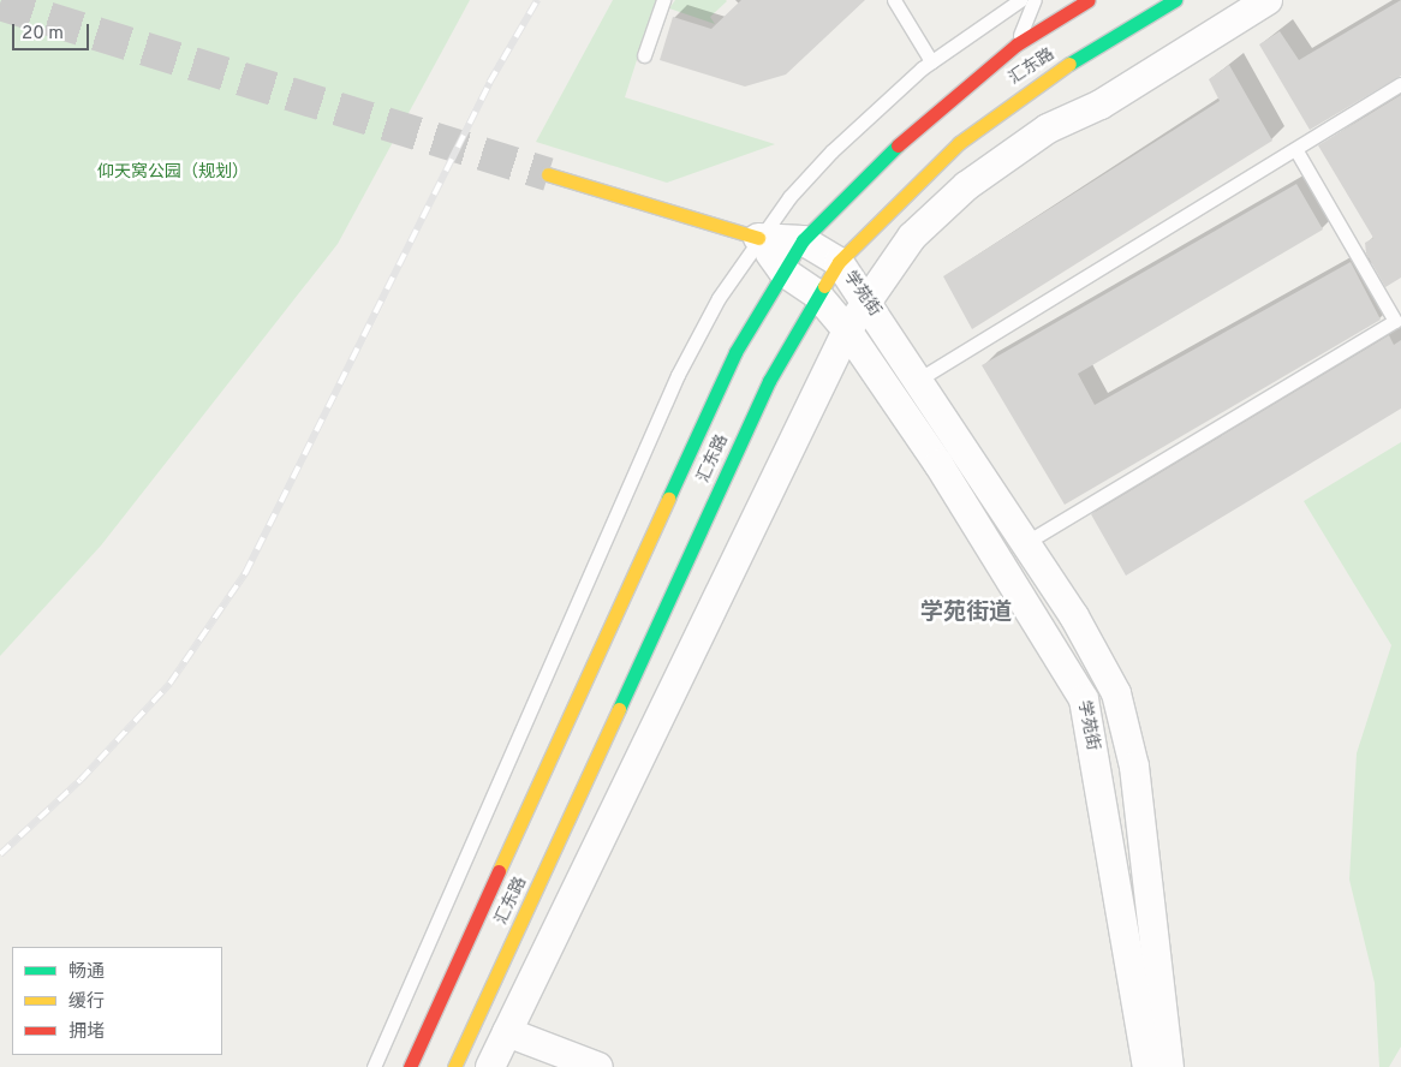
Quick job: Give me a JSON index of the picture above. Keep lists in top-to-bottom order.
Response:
{
  "streets": {
    "main road": ["汇东路"],
    "street": ["学苑街"]
  },
  "crossings": [
    ["汇东路", "学苑街"]
  ],
  "districts": ["学苑街道"],
  "parks": ["仰天窝公园（规划）"],
  "legend": ["畅通", "缓行", "拥堵"],
  "scale_bar": "20 m"
}
